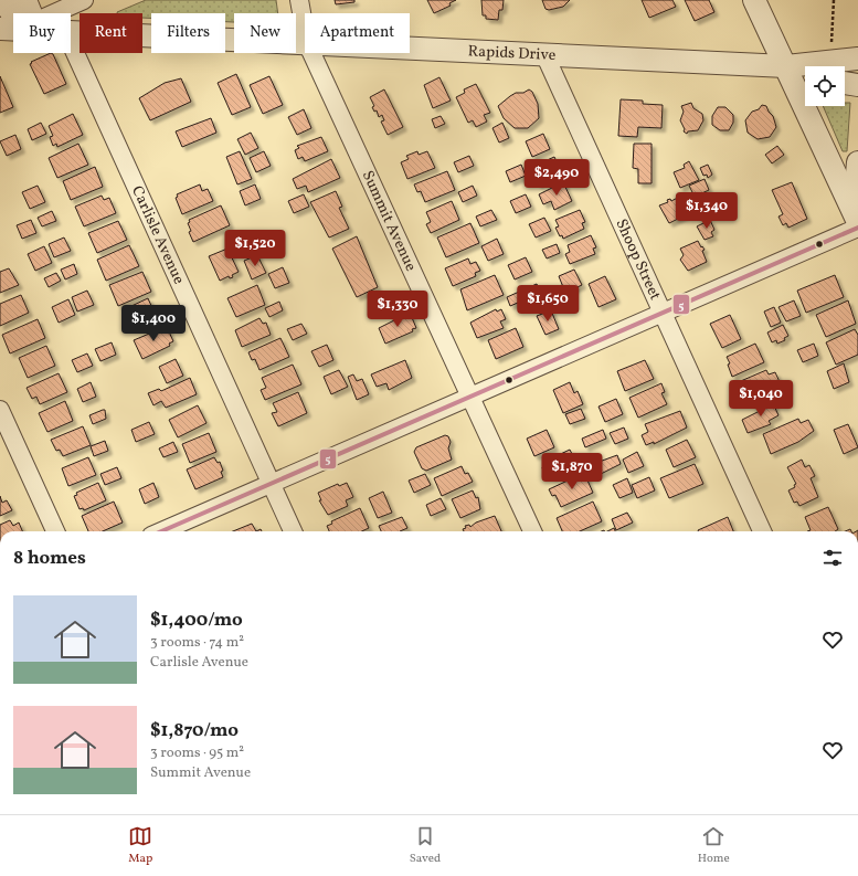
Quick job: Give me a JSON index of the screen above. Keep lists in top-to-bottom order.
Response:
{
  "streets": {
    "street": [
      "Rapids Drive",
      "Summit Avenue",
      "Carlisle Avenue",
      "Shoop Street"
    ]
  },
  "crossings": [
    ["Rapids Drive", "Shoop Street"]
  ],
  "lines": ["transit line 5"],
  "page": {
    "chip": [
      "Buy",
      "Rent",
      "Filters",
      "New",
      "Apartment"
    ],
    "price": [
      "$2,490",
      "$1,340",
      "$1,520",
      "$1,650",
      "$1,330",
      "$1,400",
      "$1,040",
      "$1,870"
    ],
    "heading": "8 homes",
    "list": [
      {
        "name": "$1,400/mo",
        "note": "3 rooms · 74 m² · Carlisle Avenue"
      },
      {
        "name": "$1,870/mo",
        "note": "3 rooms · 95 m² · Summit Avenue"
      }
    ],
    "tabs": ["Map", "Saved", "Home"]
  }
}
